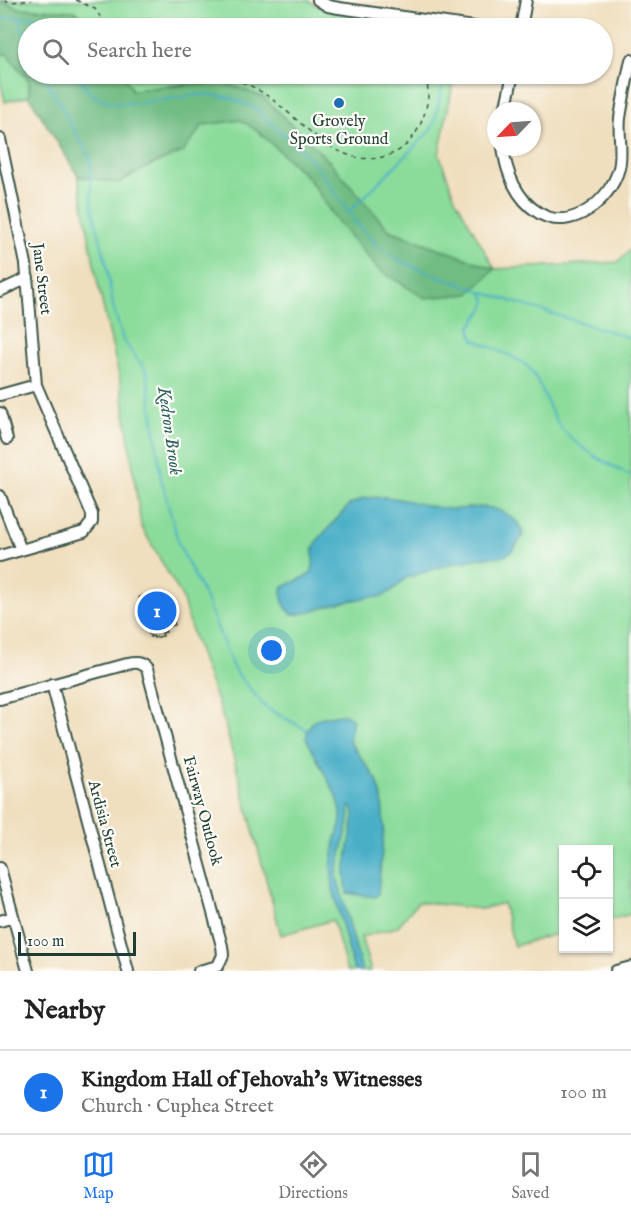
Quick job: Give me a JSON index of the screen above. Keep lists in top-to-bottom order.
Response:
{
  "streets": {
    "street": ["Jane Street", "Fairway Outlook", "Ardisia Street"]
  },
  "crossings": [
    ["Fairway Outlook", "Ardisia Street"]
  ],
  "water": ["Kedron Brook"],
  "places": ["Grovely Sports Ground"],
  "scale_bar": "100 m",
  "north": "bottom left",
  "page": {
    "search": "Search here",
    "pins": "1",
    "scale": "100 m",
    "heading": "Nearby",
    "list": [
      {
        "mark": "1",
        "name": "Kingdom Hall of Jehovah's Witnesses",
        "note": "Church · Cuphea Street",
        "value": "100 m"
      }
    ],
    "nav": ["Map", "Directions", "Saved"]
  }
}
